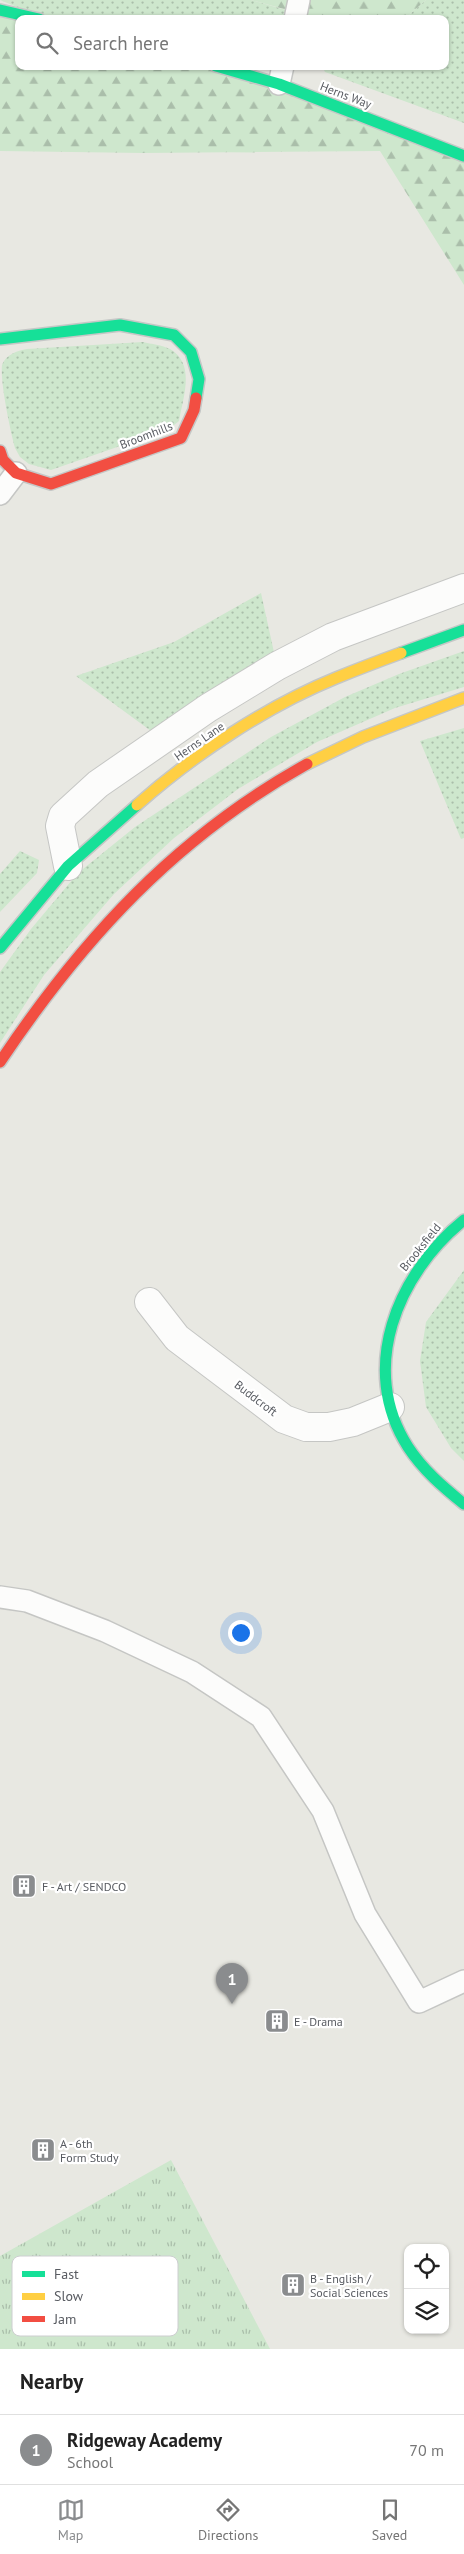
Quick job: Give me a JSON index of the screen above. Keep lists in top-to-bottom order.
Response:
{
  "streets": {
    "street": [
      "Herns Way",
      "Broomhills",
      "Herns Lane",
      "Brooksfield",
      "Buddcroft"
    ]
  },
  "crossings": [
    ["Brooksfield", "Buddcroft"]
  ],
  "places": {
    "building": [
      "F - Art / SENDCO",
      "E - Drama",
      "A - 6th Form Study",
      "B - English / Social Sciences"
    ]
  },
  "legend": ["Fast", "Slow", "Jam"],
  "page": {
    "search": "Search here",
    "pins": "1",
    "heading": "Nearby",
    "list": [
      {
        "mark": "1",
        "name": "Ridgeway Academy",
        "note": "School",
        "value": "70 m"
      }
    ],
    "nav": ["Map", "Directions", "Saved"]
  }
}
